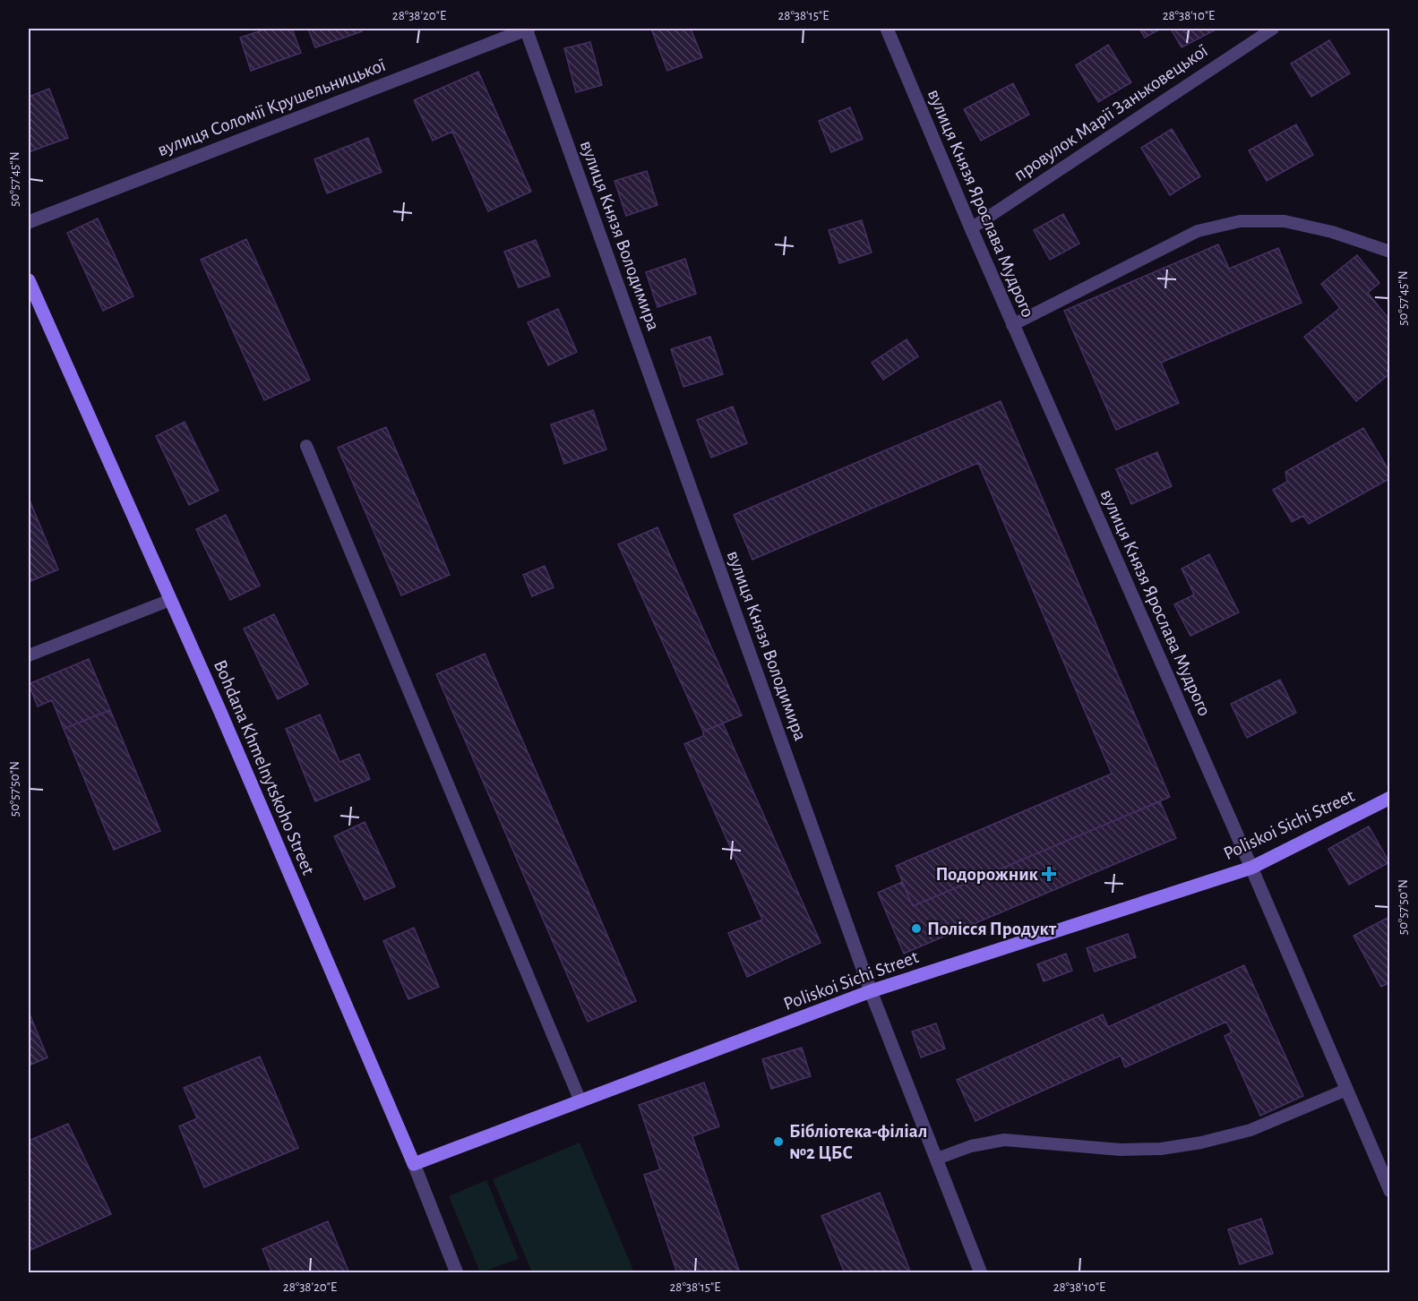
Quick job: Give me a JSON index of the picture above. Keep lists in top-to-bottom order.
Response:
{
  "streets": {
    "street": [
      "вулиця Соломії Крушельницької",
      "вулиця Князя Ярослава Мудрого",
      "вулиця Князя Володимира",
      "Bohdana Khmelnytskoho Street",
      "Poliskoi Sichi Street"
    ],
    "lane": ["провулок Марії Заньковецької"]
  },
  "crossings": [
    ["вулиця Соломії Крушельницької", "вулиця Князя Володимира"],
    ["провулок Марії Заньковецької", "вулиця Князя Ярослава Мудрого"],
    ["вулиця Князя Ярослава Мудрого", "Poliskoi Sichi Street"],
    ["вулиця Князя Володимира", "Poliskoi Sichi Street"],
    ["Bohdana Khmelnytskoho Street", "Poliskoi Sichi Street"]
  ],
  "places": {
    "health": ["Подорожник"],
    "other": ["Полісся Продукт", "Бібліотека-філіал №2 ЦБС"]
  },
  "coordinates": [
    "28°38'20\"E",
    "28°38'15\"E",
    "28°38'10\"E",
    "50°57'45\"N",
    "50°57'50\"N"
  ]
}
